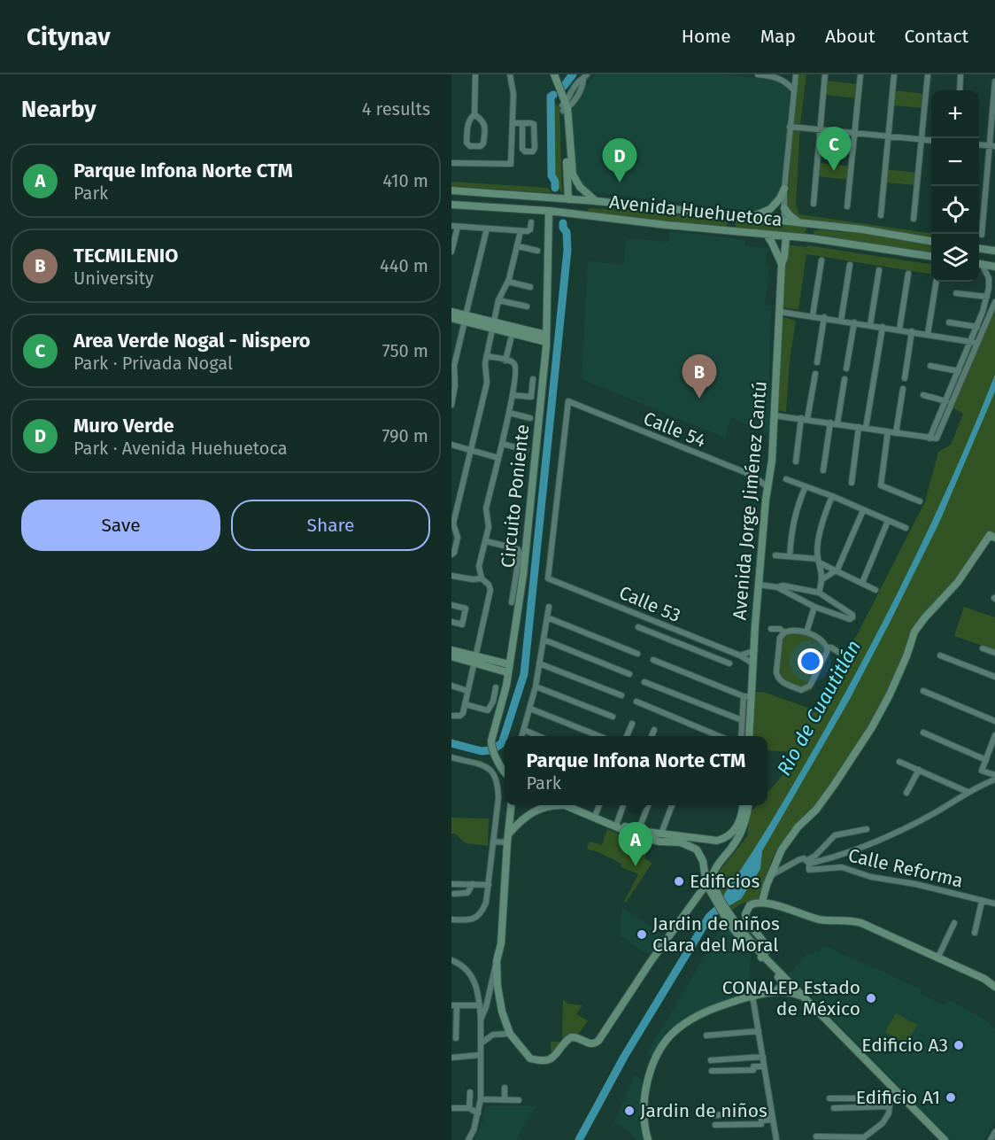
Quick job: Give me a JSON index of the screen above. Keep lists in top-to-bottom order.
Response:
{
  "streets": {
    "main road": ["Avenida Huehuetoca", "Circuito Poniente", "Avenida Jorge Jiménez Cantú"],
    "street": ["Calle 54", "Calle 53", "Calle Reforma"]
  },
  "crossings": [
    ["Avenida Huehuetoca", "Circuito Poniente"],
    ["Avenida Huehuetoca", "Avenida Jorge Jiménez Cantú"],
    ["Calle 54", "Avenida Jorge Jiménez Cantú"],
    ["Calle 54", "Calle 53"],
    ["Avenida Jorge Jiménez Cantú", "Calle 53"]
  ],
  "water": ["Rio de Cuautitlán"],
  "places": [
    "Edificios",
    "Jardin de niños Clara del Moral",
    "CONALEP Estado de México",
    "Edificio A3",
    "Edificio A1",
    "Jardin de niños"
  ],
  "page": {
    "header": "Citynav",
    "nav": [
      "Home",
      "Map",
      "About",
      "Contact"
    ],
    "heading": ["Nearby", "4 results"],
    "map_buttons": ["+", "−"],
    "pins": [
      "C",
      "D",
      "B",
      "A"
    ],
    "list": [
      {
        "mark": "A",
        "name": "Parque Infona Norte CTM",
        "note": "Park",
        "value": "410 m"
      },
      {
        "mark": "B",
        "name": "TECMILENIO",
        "note": "University",
        "value": "440 m"
      },
      {
        "mark": "C",
        "name": "Area Verde Nogal - Nispero",
        "note": "Park · Privada Nogal",
        "value": "750 m"
      },
      {
        "mark": "D",
        "name": "Muro Verde",
        "note": "Park · Avenida Huehuetoca",
        "value": "790 m"
      }
    ],
    "buttons": ["Save", "Share"],
    "popup": ["Parque Infona Norte CTM", "Park"]
  }
}
